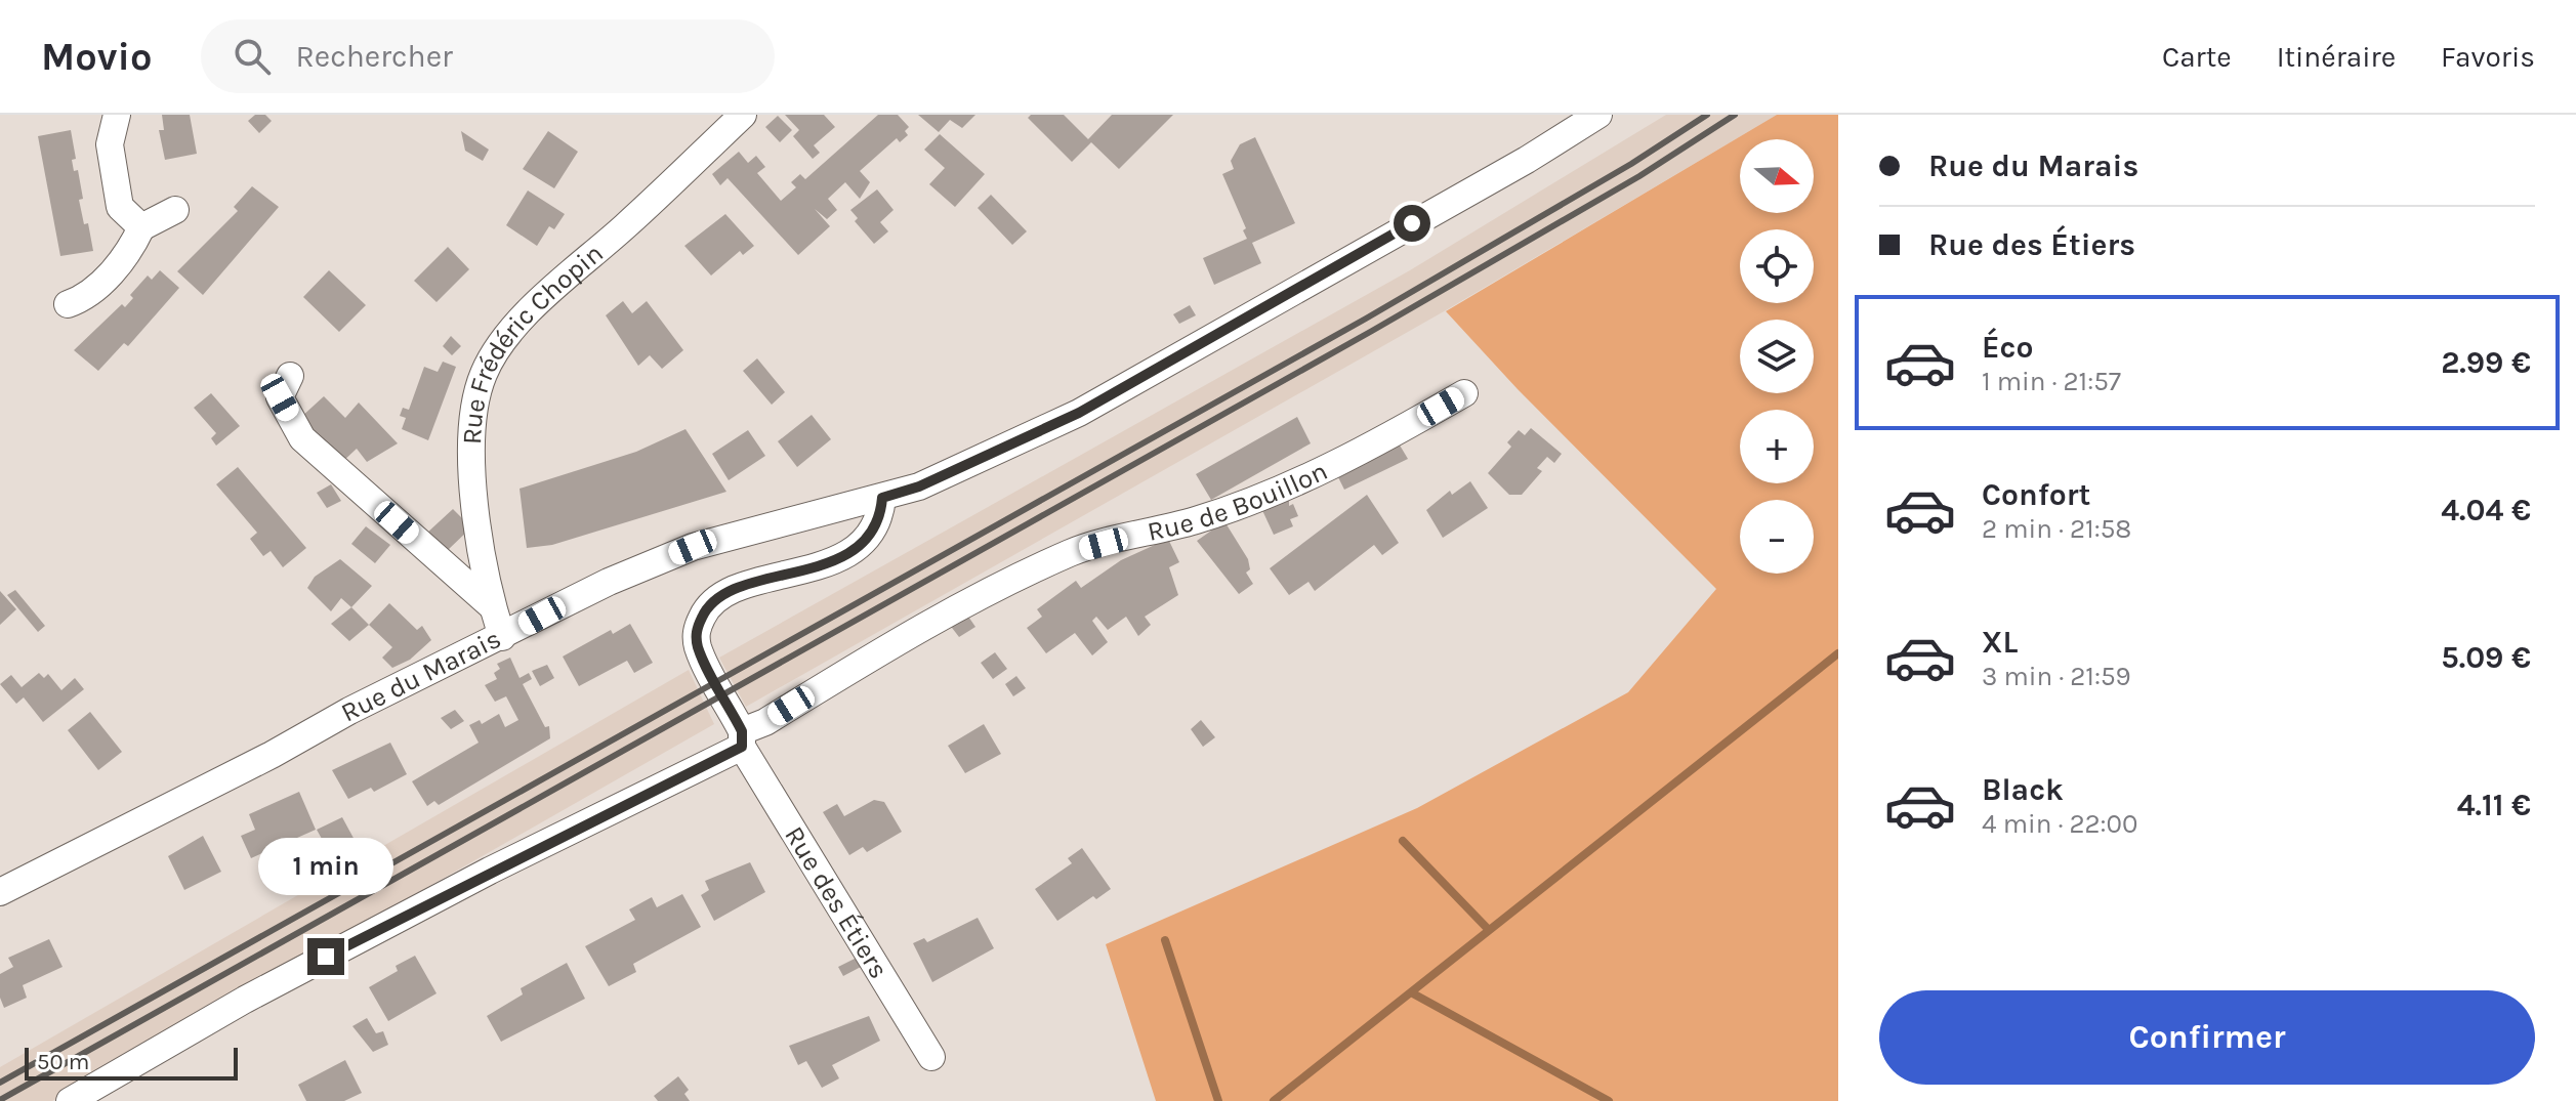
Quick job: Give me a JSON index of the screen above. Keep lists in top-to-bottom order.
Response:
{
  "streets": {
    "street": [
      "Rue Frédéric Chopin",
      "Rue de Bouillon",
      "Rue du Marais",
      "Rue des Étiers"
    ]
  },
  "crossings": [
    ["Rue Frédéric Chopin", "Rue du Marais"],
    ["Rue de Bouillon", "Rue des Étiers"],
    ["Rue du Marais", "Rue des Étiers"]
  ],
  "scale_bar": "50 m",
  "north": "right",
  "page": {
    "header": "Movio",
    "search": "Rechercher",
    "nav": ["Carte", "Itinéraire", "Favoris"],
    "banner": ["Rue du Marais", "Rue des Étiers"],
    "map_buttons": ["+", "−"],
    "list": [
      {
        "name": "Éco",
        "note": "1 min · 21:57",
        "value": "2.99 €"
      },
      {
        "name": "Confort",
        "note": "2 min · 21:58",
        "value": "4.04 €"
      },
      {
        "name": "XL",
        "note": "3 min · 21:59",
        "value": "5.09 €"
      },
      {
        "name": "Black",
        "note": "4 min · 22:00",
        "value": "4.11 €"
      }
    ],
    "bubble": "1 min",
    "buttons": "Confirmer",
    "scale": "50 m"
  }
}
